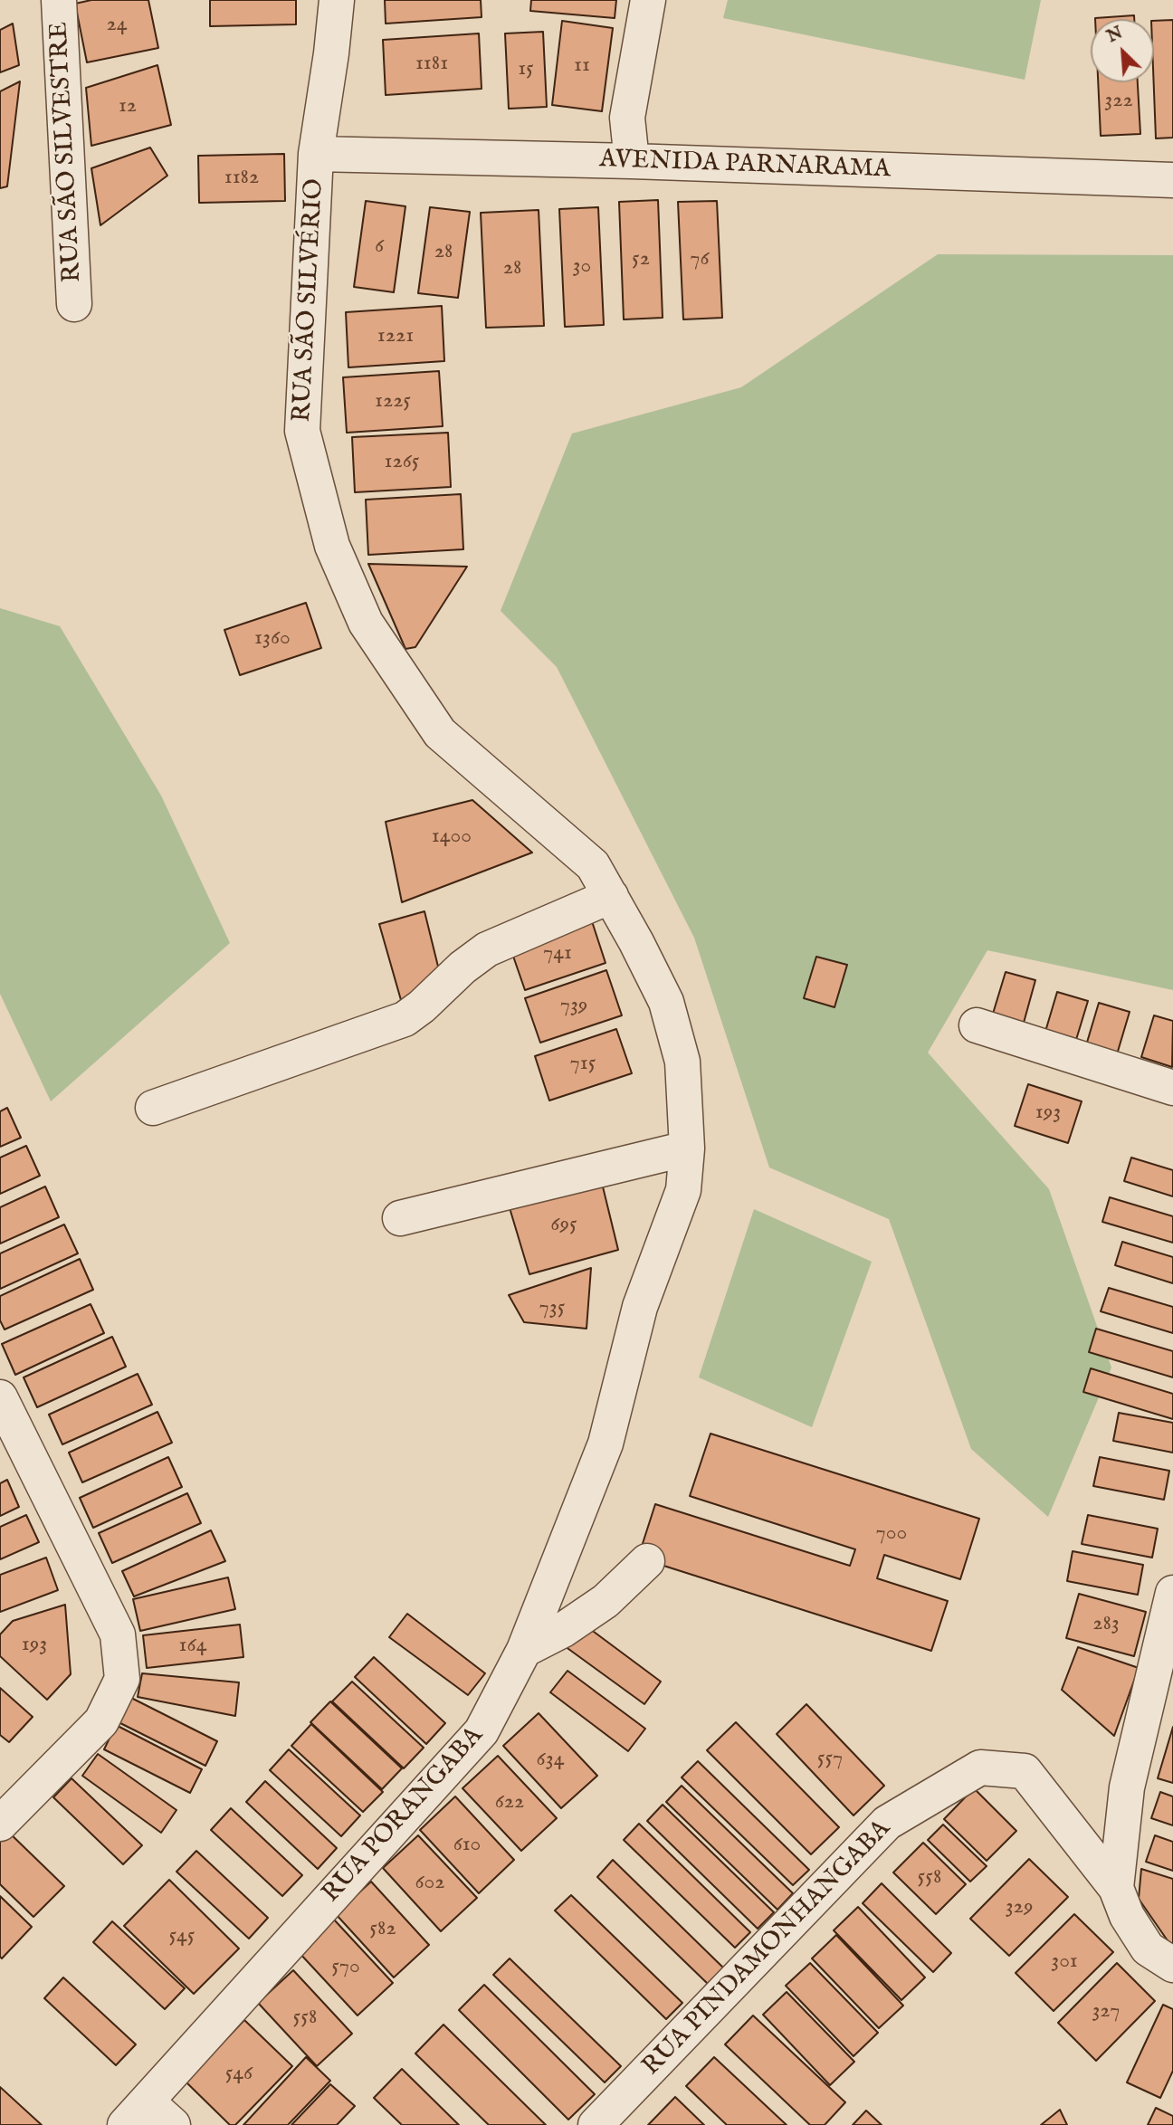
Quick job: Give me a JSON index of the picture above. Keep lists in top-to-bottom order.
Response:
{
  "streets": {
    "street": [
      "RUA SÃO SILVESTRE",
      "AVENIDA PARNARAMA",
      "RUA SÃO SILVÉRIO",
      "RUA PORANGABA",
      "RUA PINDAMONHANGABA"
    ]
  },
  "crossings": [
    ["AVENIDA PARNARAMA", "RUA SÃO SILVÉRIO"],
    ["RUA SÃO SILVÉRIO", "RUA PORANGABA"]
  ],
  "house_numbers": [
    "24",
    "1181",
    "11",
    "15",
    "322",
    "12",
    "1182",
    "6",
    "28",
    "52",
    "76",
    "30",
    "28",
    "1221",
    "1225",
    "1265",
    "1360",
    "1400",
    "741",
    "739",
    "715",
    "193",
    "695",
    "735",
    "700",
    "283",
    "193",
    "164",
    "557",
    "634",
    "622",
    "610",
    "558",
    "602",
    "329",
    "582",
    "545",
    "301",
    "570",
    "327",
    "558",
    "546"
  ],
  "north": "top left"
}
